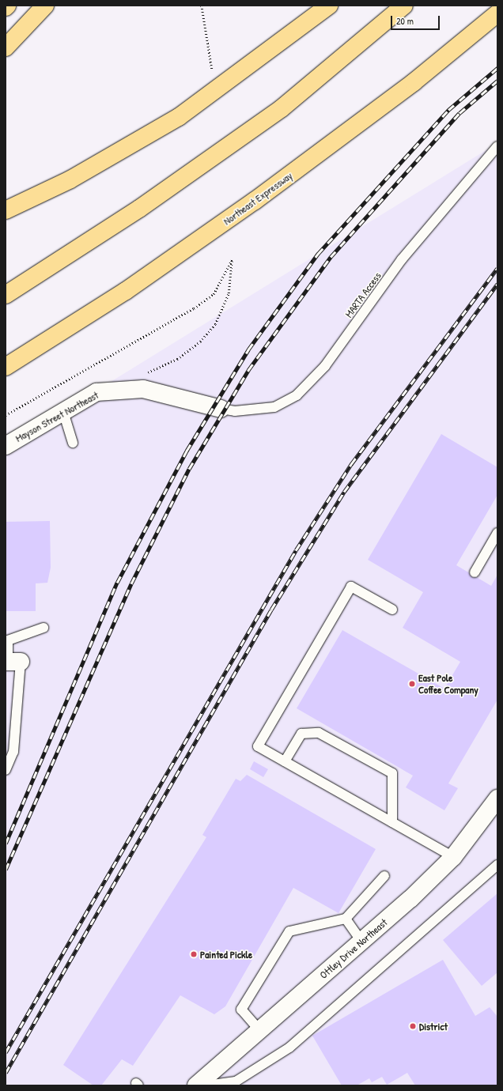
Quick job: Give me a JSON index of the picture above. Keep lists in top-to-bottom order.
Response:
{
  "streets": {
    "highway": ["Northeast Expressway"],
    "street": ["Mayson Street Northeast", "Ottley Drive Northeast"],
    "lane": ["MARTA Access"]
  },
  "crossings": [
    ["MARTA Access", "Mayson Street Northeast"]
  ],
  "places": ["East Pole Coffee Company", "Painted Pickle", "District"],
  "scale_bar": "20 m"
}
